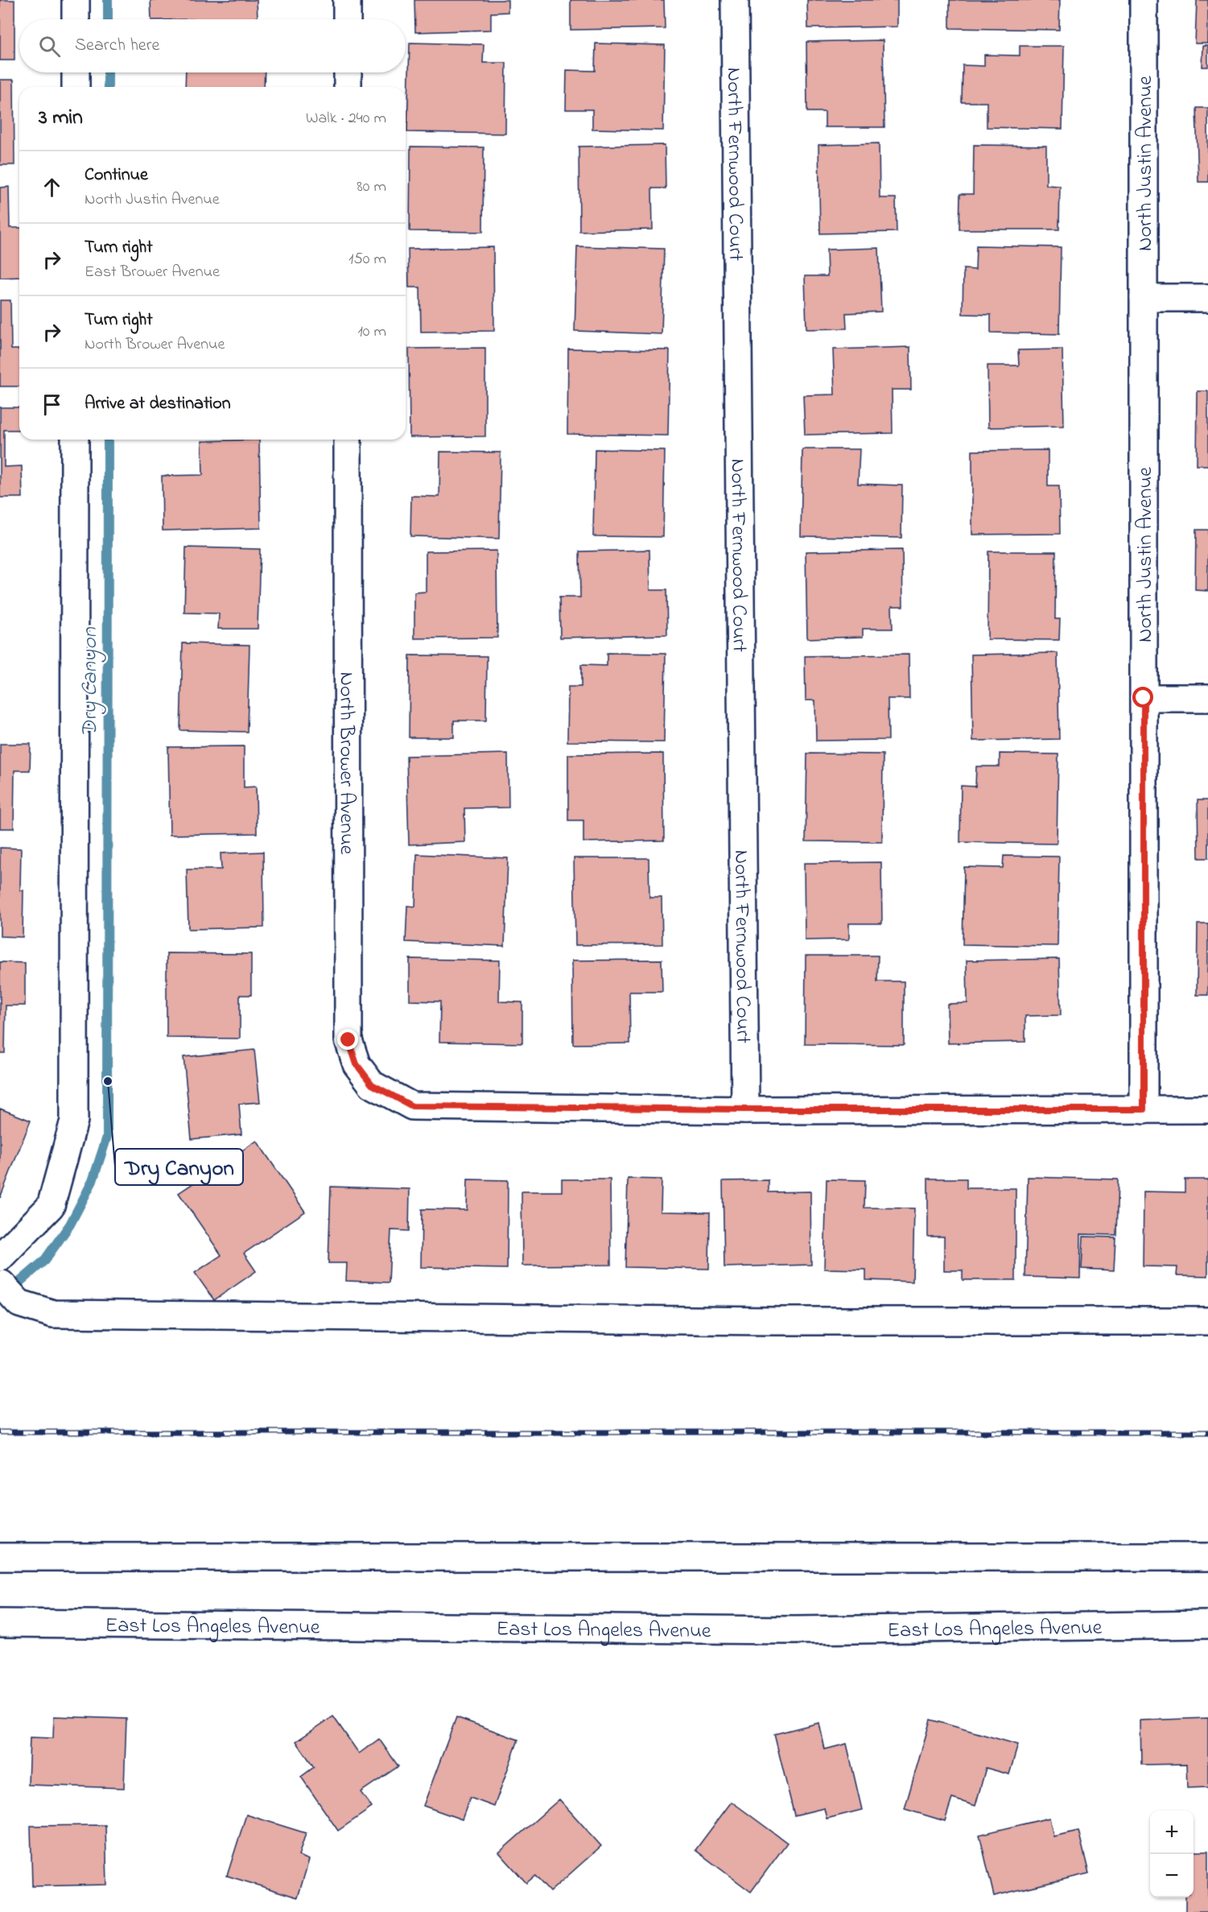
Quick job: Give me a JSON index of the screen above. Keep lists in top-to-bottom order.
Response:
{
  "streets": {
    "street": [
      "North Fernwood Court",
      "North Justin Avenue",
      "North Brower Avenue",
      "East Los Angeles Avenue"
    ]
  },
  "crossings": [
    ["North Fernwood Court", "North Brower Avenue"]
  ],
  "water": ["Dry Canyon"],
  "places": ["Dry Canyon"],
  "page": {
    "search": "Search here",
    "heading": ["3 min", "Walk · 240 m"],
    "list": [
      ["Continue", "North Justin Avenue", "80 m"],
      ["Turn right", "East Brower Avenue", "150 m"],
      ["Turn right", "North Brower Avenue", "10 m"],
      "Arrive at destination"
    ],
    "map_buttons": ["+", "−"]
  }
}
